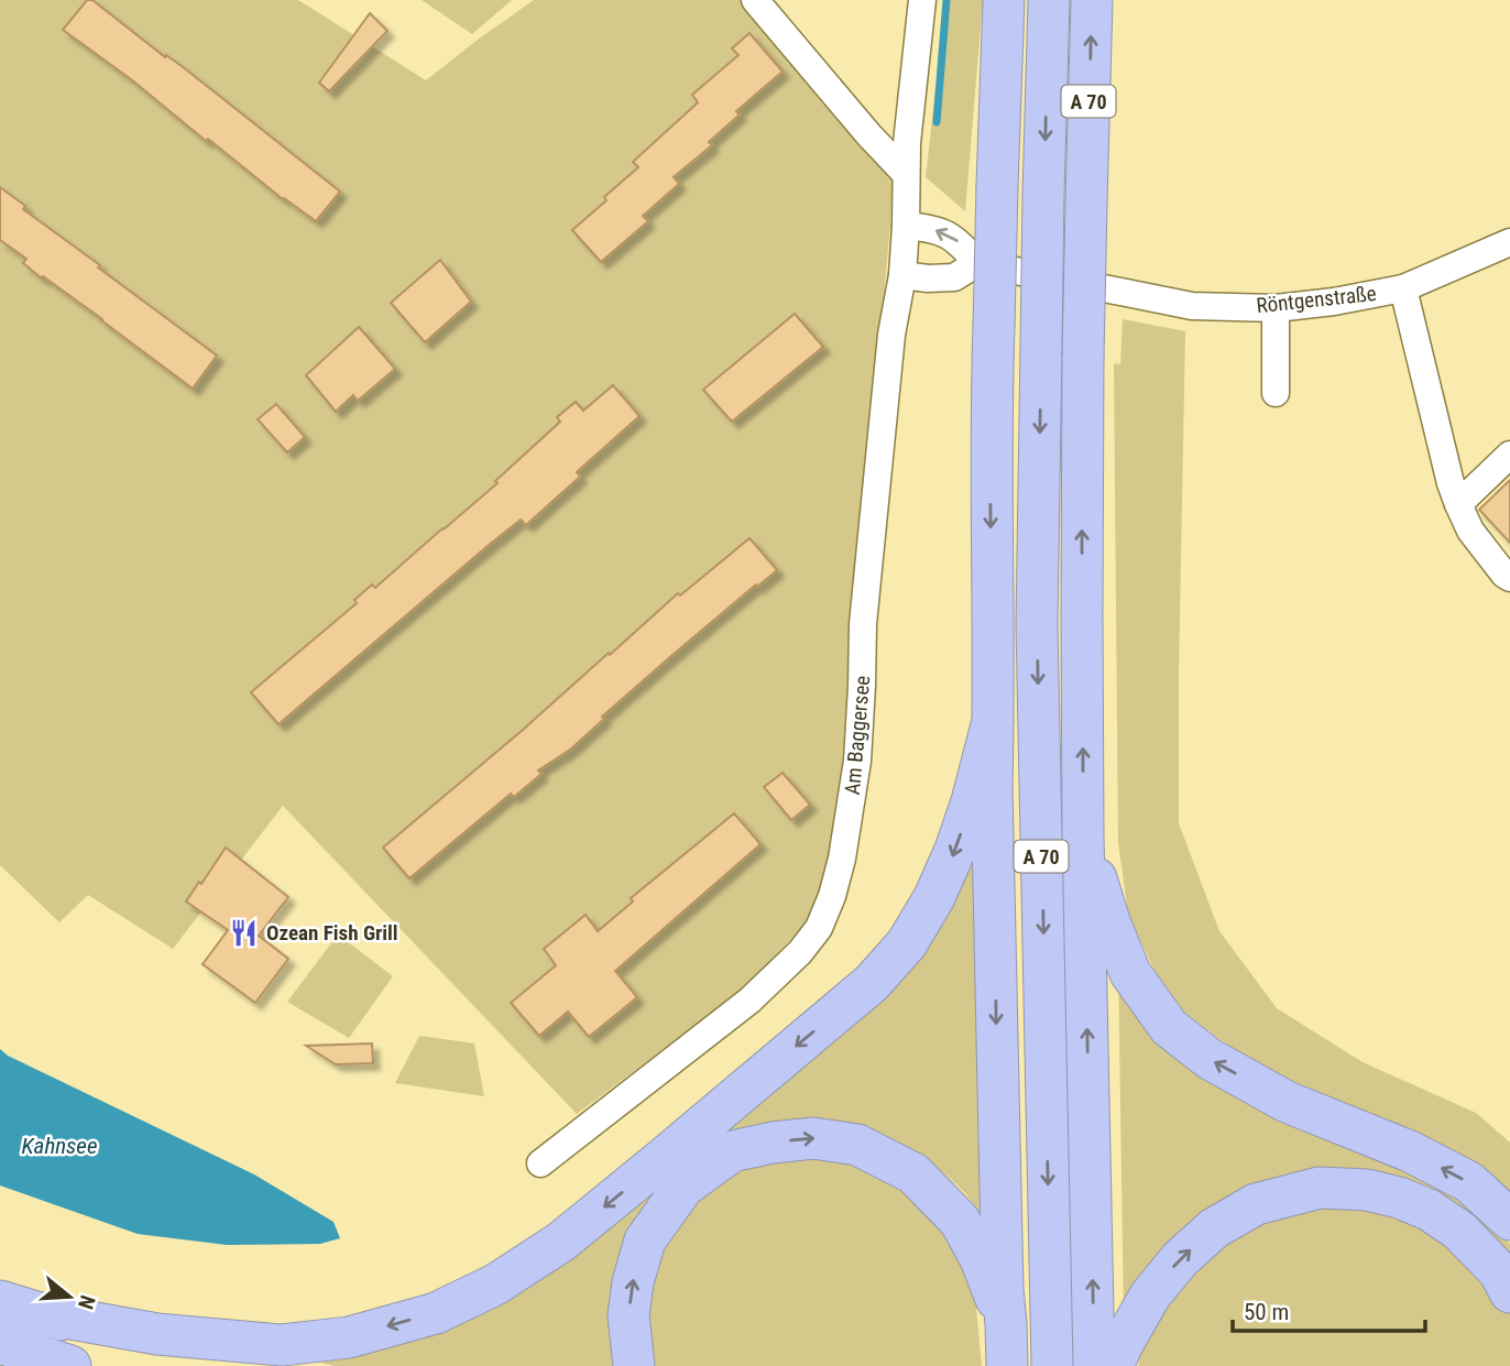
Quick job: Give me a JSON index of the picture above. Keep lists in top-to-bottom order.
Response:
{
  "streets": {
    "highway": ["A 70"],
    "street": ["Röntgenstraße", "Am Baggersee"]
  },
  "water": ["Kahnsee"],
  "places": {
    "restaurant": ["Ozean Fish Grill"]
  },
  "scale_bar": "50 m",
  "north": "right"
}
